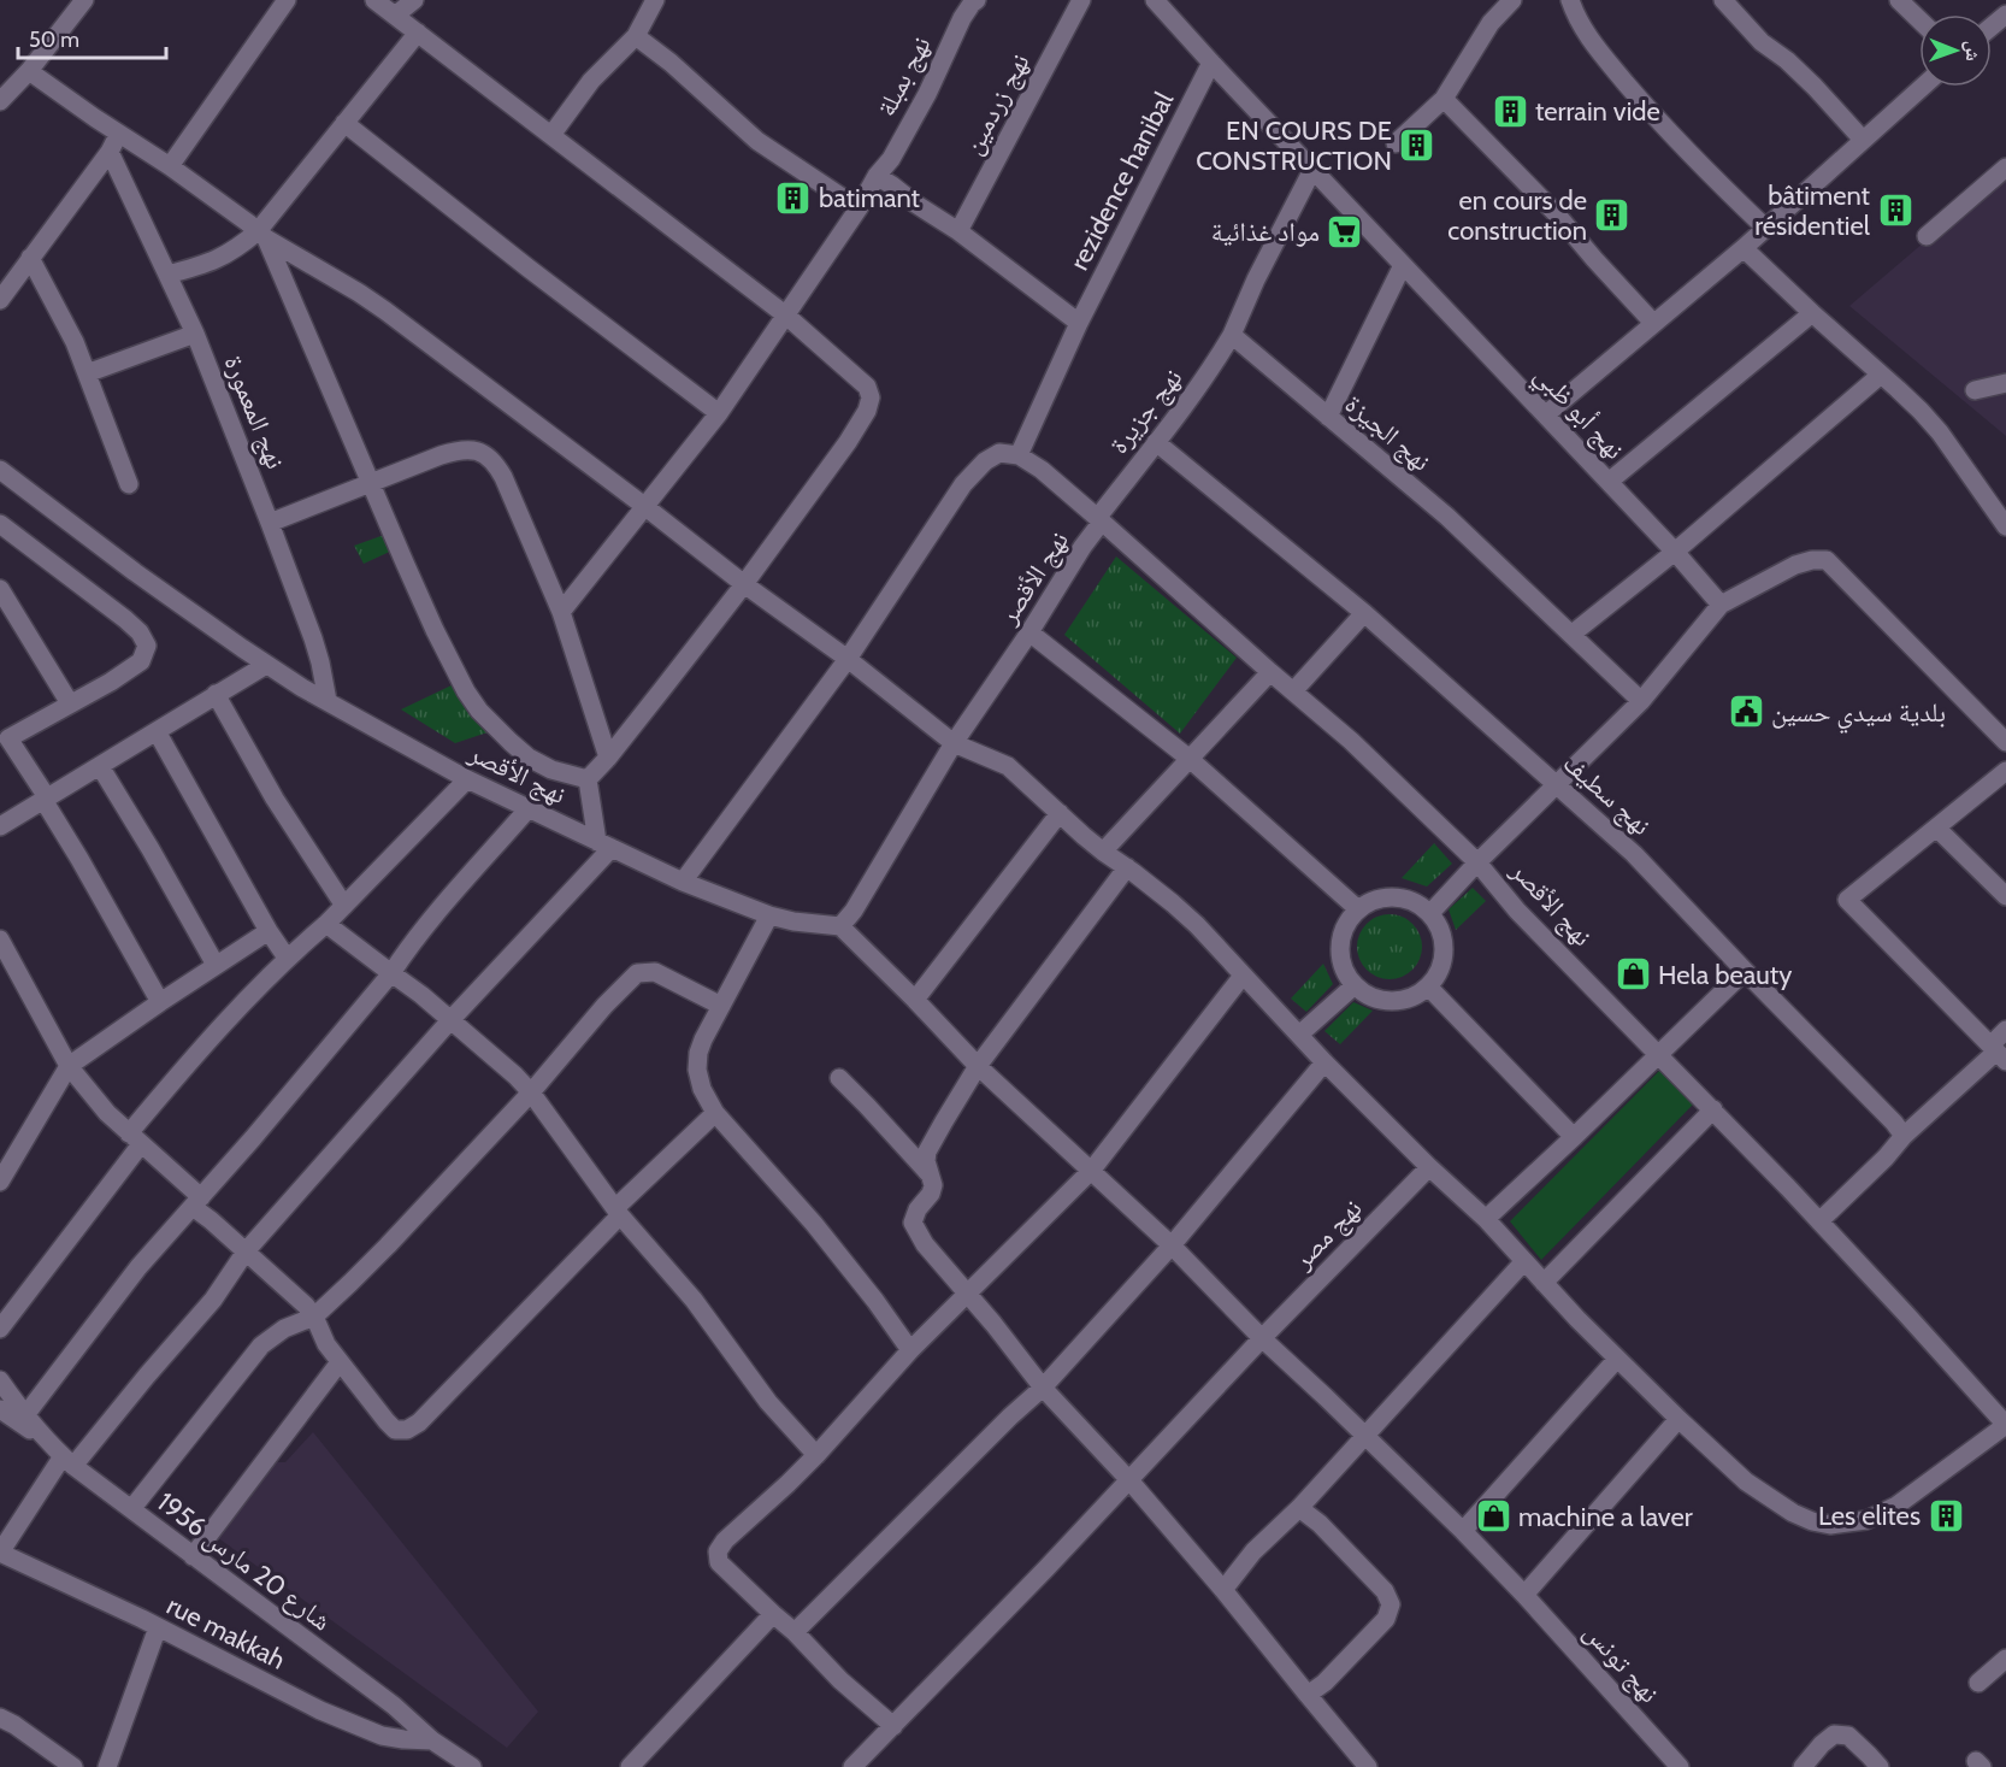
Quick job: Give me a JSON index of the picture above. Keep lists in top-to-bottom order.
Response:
{
  "streets": {
    "street": [
      "نهج بمبلة",
      "نهج زردمين",
      "rezidence hanibal",
      "نهج جزيرة",
      "نهج المعمورة",
      "نهج أبو ظبي",
      "نهج الجيزة",
      "نهج الأقصر",
      "نهج سطيف",
      "نهج مصر",
      "شارع 20 مارس 1956",
      "rue makkah",
      "نهج تونس"
    ]
  },
  "crossings": [
    ["rezidence hanibal", "نهج أبو ظبي"],
    ["نهج جزيرة", "نهج الجيزة"],
    ["نهج جزيرة", "نهج الأقصر"],
    ["نهج جزيرة", "نهج سطيف"],
    ["نهج المعمورة", "نهج الأقصر"],
    ["نهج الأقصر", "نهج تونس"],
    ["نهج مصر", "نهج تونس"],
    ["شارع 20 مارس 1956", "rue makkah"]
  ],
  "places": {
    "building": [
      "terrain vide",
      "EN COURS DE CONSTRUCTION",
      "batimant",
      "bâtiment résidentiel",
      "en cours de construction",
      "Les elites"
    ],
    "supermarket": ["مواد غذائية"],
    "public building": ["بلدية سيدي حسين"],
    "shop": ["Hela beauty", "machine a laver"]
  },
  "scale_bar": "50 m",
  "north": "right"
}
